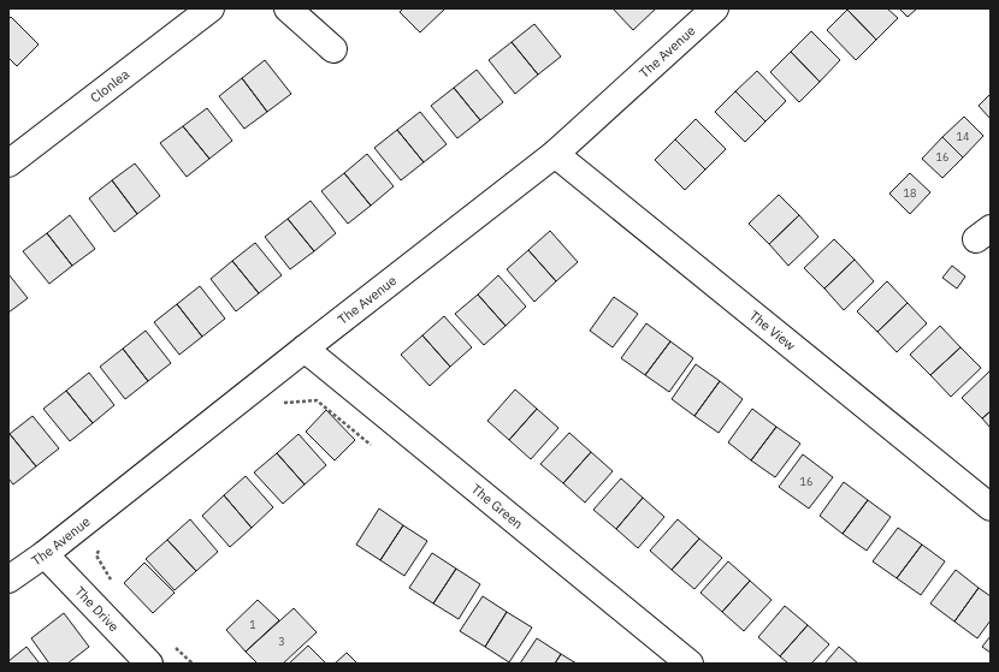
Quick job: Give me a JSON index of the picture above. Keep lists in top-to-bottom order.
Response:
{
  "streets": {
    "street": [
      "The Avenue",
      "Clonlea",
      "The View",
      "The Green",
      "The Drive"
    ]
  },
  "crossings": [
    ["The Avenue", "The View"],
    ["The Avenue", "The Green"],
    ["The Avenue", "The Drive"]
  ],
  "house_numbers": [
    "14",
    "16",
    "18",
    "16",
    "1",
    "3"
  ]
}
